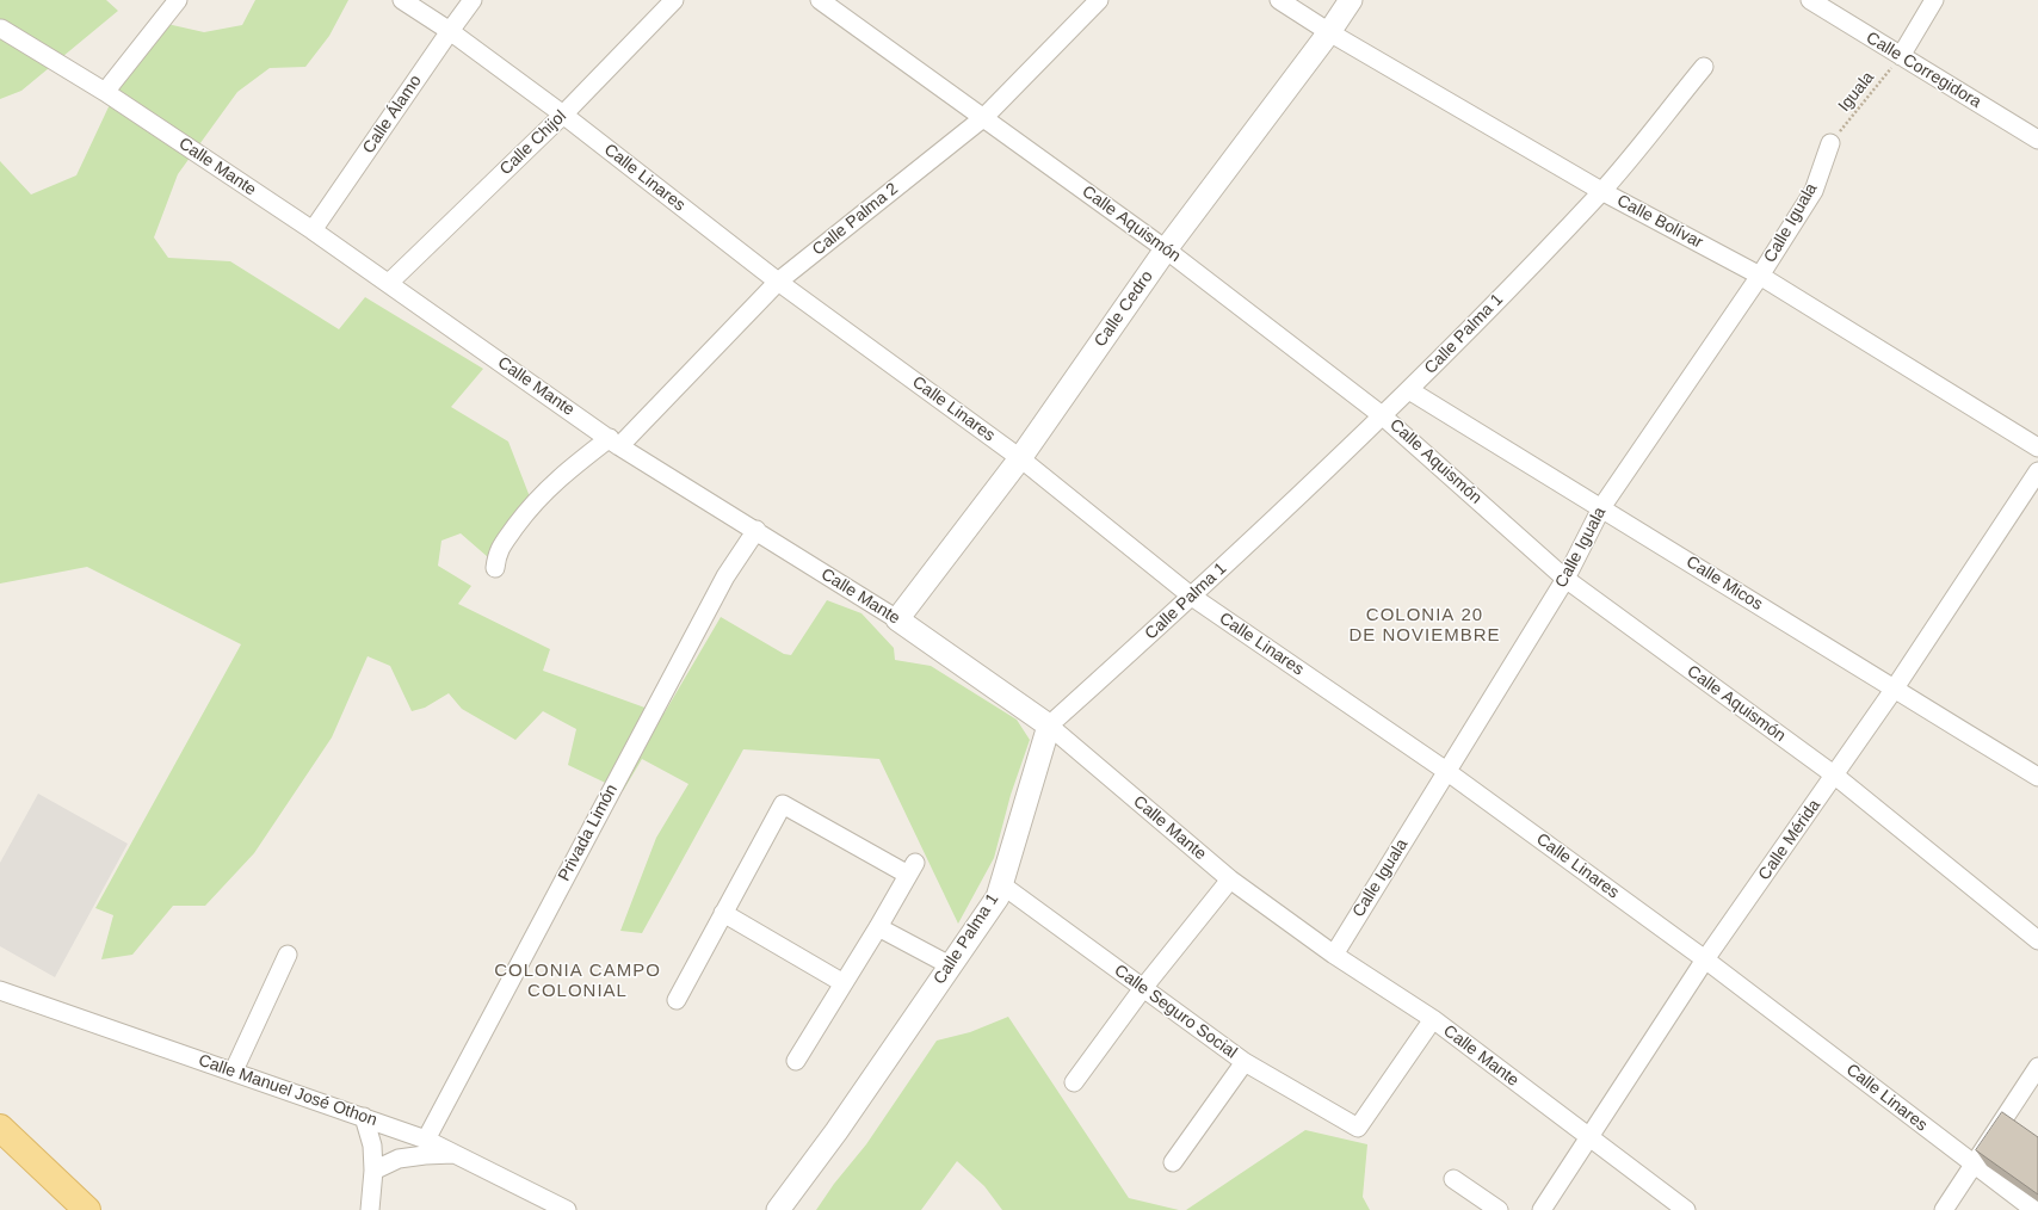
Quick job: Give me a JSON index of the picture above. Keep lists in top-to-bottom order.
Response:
{
  "streets": {
    "street": [
      "Calle Corregidora",
      "Calle Álamo",
      "Calle Chijol",
      "Calle Mante",
      "Calle Linares",
      "Calle Palma 2",
      "Calle Bolívar",
      "Calle Iguala",
      "Calle Aquismón",
      "Calle Cedro",
      "Calle Palma 1",
      "Calle Micos",
      "Privada Limón",
      "Calle Mérida",
      "Calle Seguro Social",
      "Calle Manuel José Othon"
    ],
    "path": ["Iguala"]
  },
  "crossings": [
    ["Calle Corregidora", "Iguala"],
    ["Iguala", "Calle Iguala"],
    ["Calle Álamo", "Calle Mante"],
    ["Calle Álamo", "Calle Linares"],
    ["Calle Chijol", "Calle Mante"],
    ["Calle Chijol", "Calle Linares"],
    ["Calle Mante", "Calle Palma 2"],
    ["Calle Mante", "Calle Iguala"],
    ["Calle Mante", "Calle Cedro"],
    ["Calle Mante", "Calle Palma 1"],
    ["Calle Mante", "Privada Limón"],
    ["Calle Mante", "Calle Mérida"],
    ["Calle Mante", "Calle Seguro Social"],
    ["Calle Linares", "Calle Palma 2"],
    ["Calle Linares", "Calle Iguala"],
    ["Calle Linares", "Calle Cedro"],
    ["Calle Linares", "Calle Palma 1"],
    ["Calle Linares", "Calle Mérida"],
    ["Calle Palma 2", "Calle Aquismón"],
    ["Calle Bolívar", "Calle Iguala"],
    ["Calle Bolívar", "Calle Cedro"],
    ["Calle Bolívar", "Calle Palma 1"],
    ["Calle Iguala", "Calle Aquismón"],
    ["Calle Iguala", "Calle Micos"],
    ["Calle Aquismón", "Calle Cedro"],
    ["Calle Aquismón", "Calle Palma 1"],
    ["Calle Aquismón", "Calle Mérida"],
    ["Calle Palma 1", "Calle Micos"],
    ["Calle Palma 1", "Calle Seguro Social"],
    ["Calle Micos", "Calle Mérida"],
    ["Privada Limón", "Calle Manuel José Othon"]
  ],
  "districts": ["COLONIA 20 DE NOVIEMBRE", "COLONIA CAMPO COLONIAL"]
}
